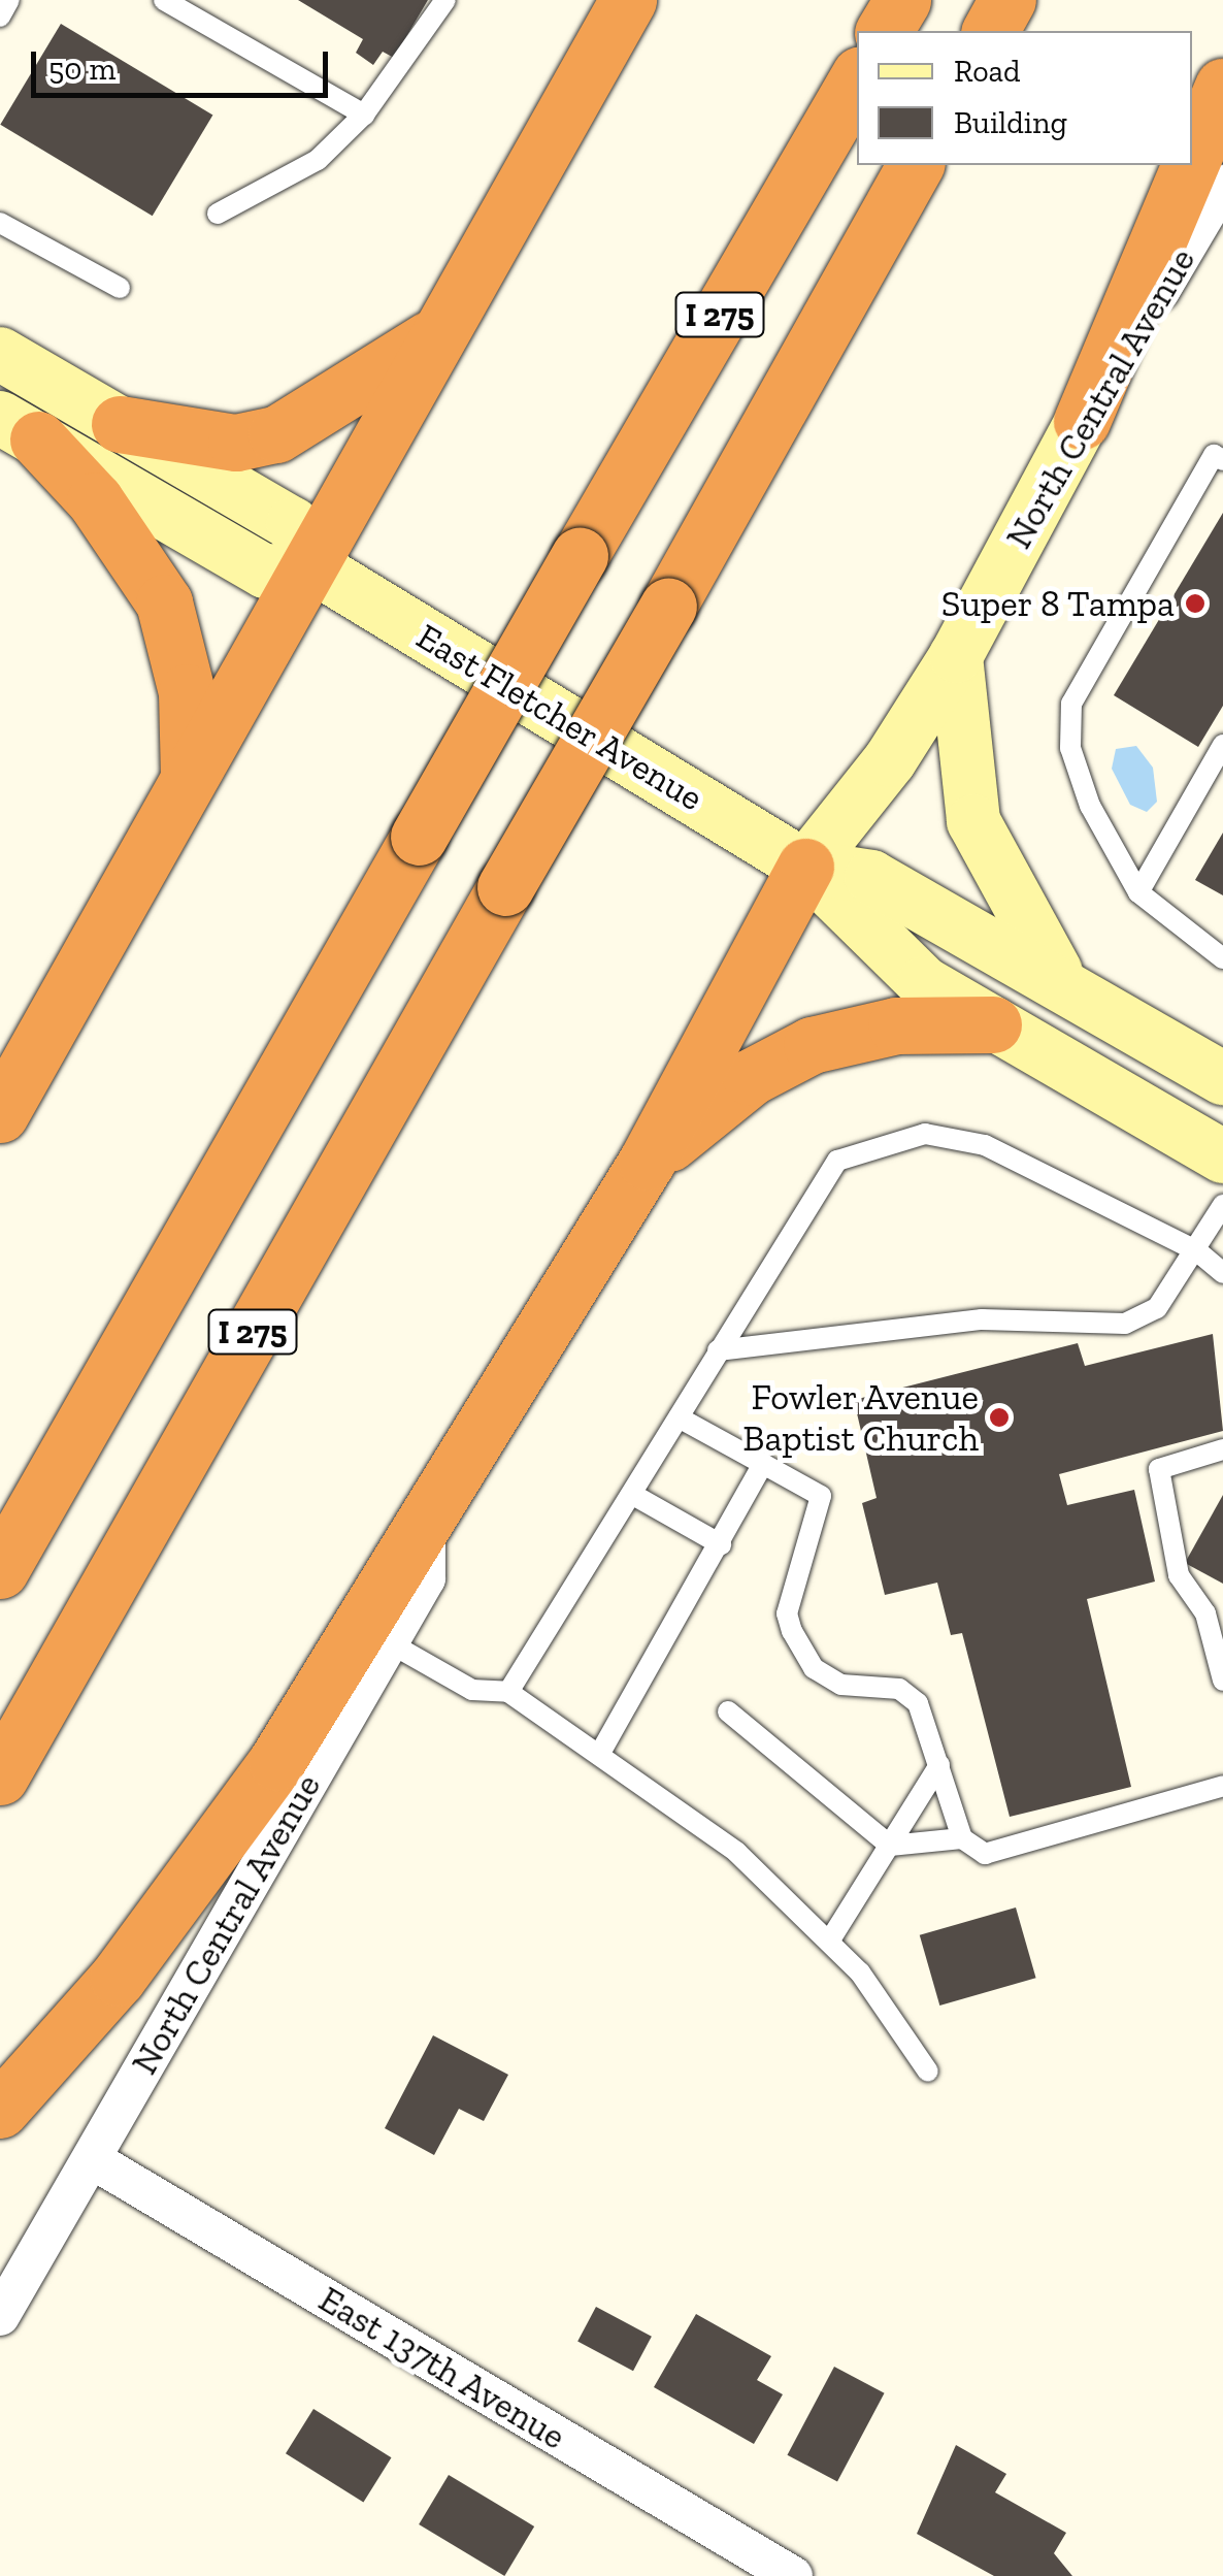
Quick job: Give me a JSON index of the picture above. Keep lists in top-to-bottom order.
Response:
{
  "streets": {
    "highway": ["I 275"],
    "main road": ["North Central Avenue", "East Fletcher Avenue"],
    "street": ["East 137th Avenue"]
  },
  "crossings": [
    ["North Central Avenue", "East Fletcher Avenue"],
    ["North Central Avenue", "East 137th Avenue"]
  ],
  "places": ["Super 8 Tampa", "Fowler Avenue Baptist Church"],
  "legend": ["Road", "Building"],
  "scale_bar": "50 m"
}
